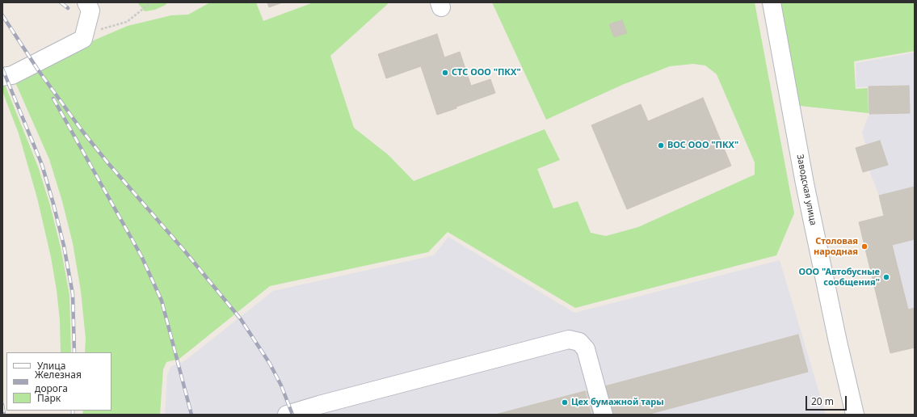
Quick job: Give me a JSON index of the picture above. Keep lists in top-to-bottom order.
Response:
{
  "streets": {
    "street": ["Заводская улица"]
  },
  "places": [
    "СТС ООО \"ПКХ\"",
    "ВОС ООО \"ПКХ\"",
    "Столовая народная",
    "ООО \"Автобусные сообщения\"",
    "Цех бумажной тары"
  ],
  "legend": ["Улица", "Железная дорога", "Парк"],
  "scale_bar": "20 m"
}
